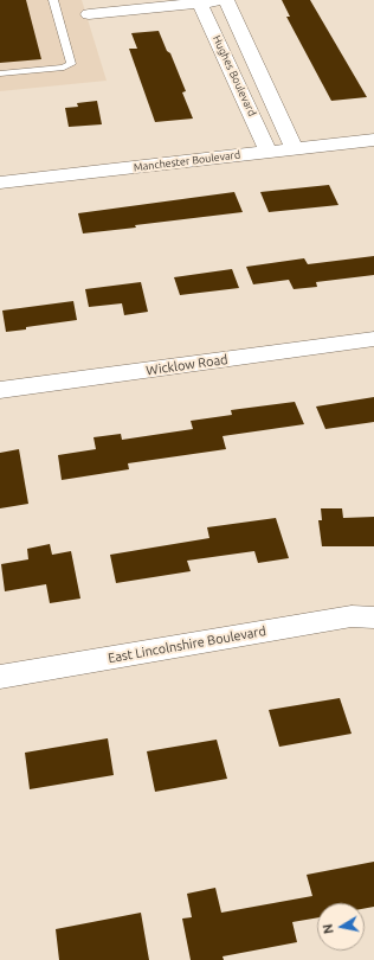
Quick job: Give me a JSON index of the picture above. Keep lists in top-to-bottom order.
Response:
{
  "streets": {
    "street": [
      "Hughes Boulevard",
      "Manchester Boulevard",
      "Wicklow Road",
      "East Lincolnshire Boulevard"
    ]
  },
  "crossings": [
    ["Hughes Boulevard", "Manchester Boulevard"]
  ],
  "north": "left"
}
